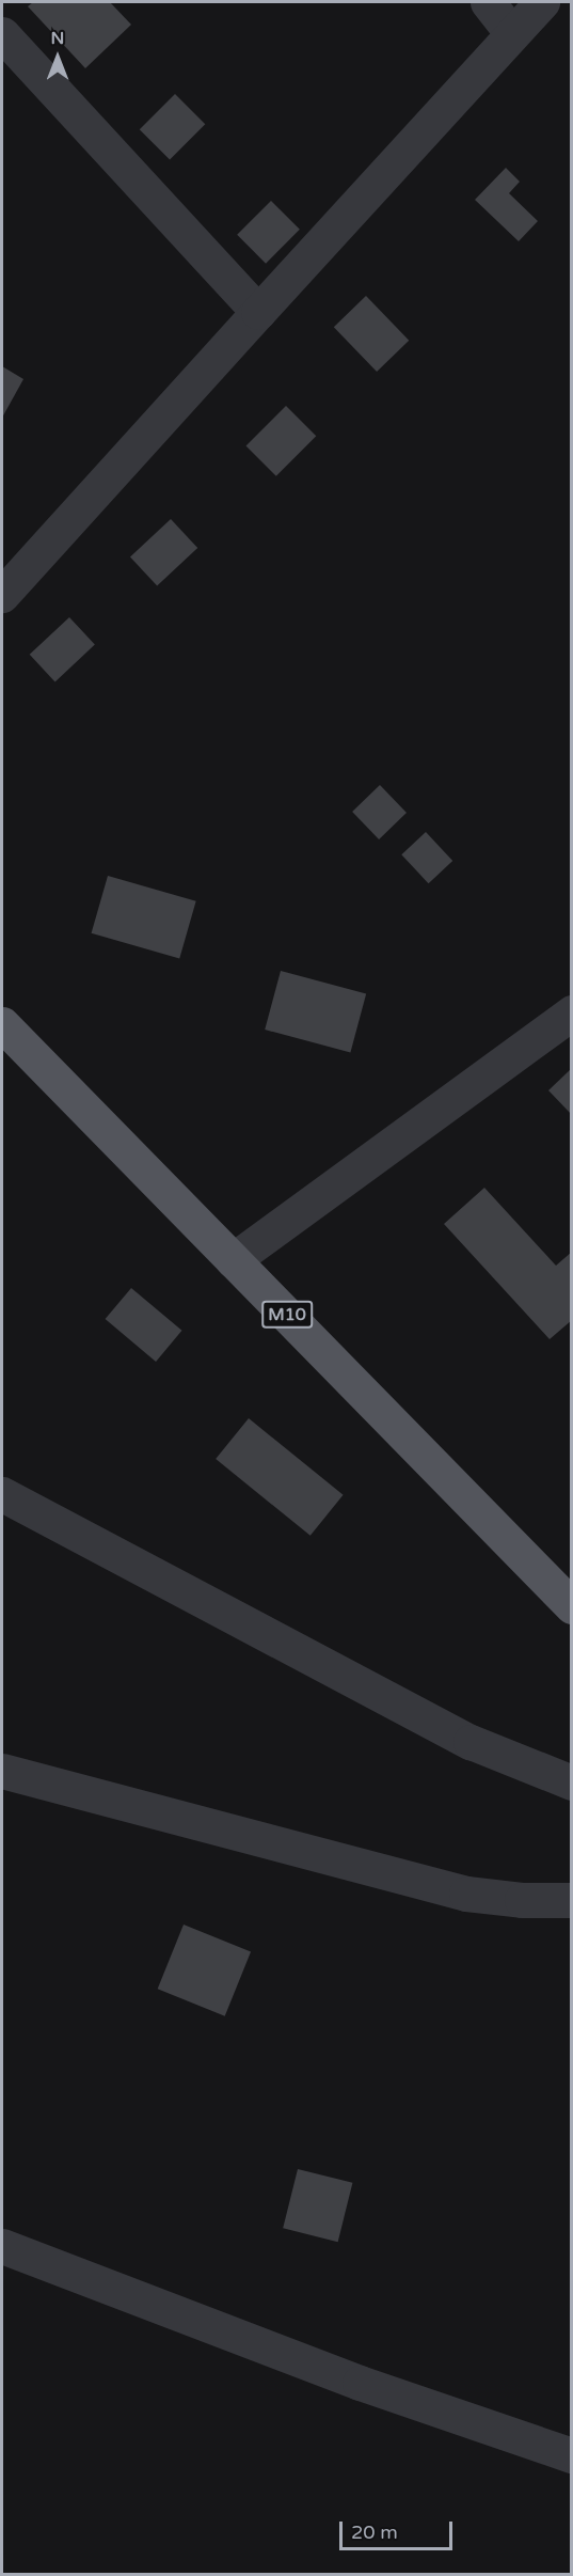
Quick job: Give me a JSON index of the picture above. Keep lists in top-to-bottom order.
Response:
{
  "streets": {
    "main road": ["M10"]
  },
  "scale_bar": "20 m",
  "north": "top"
}
